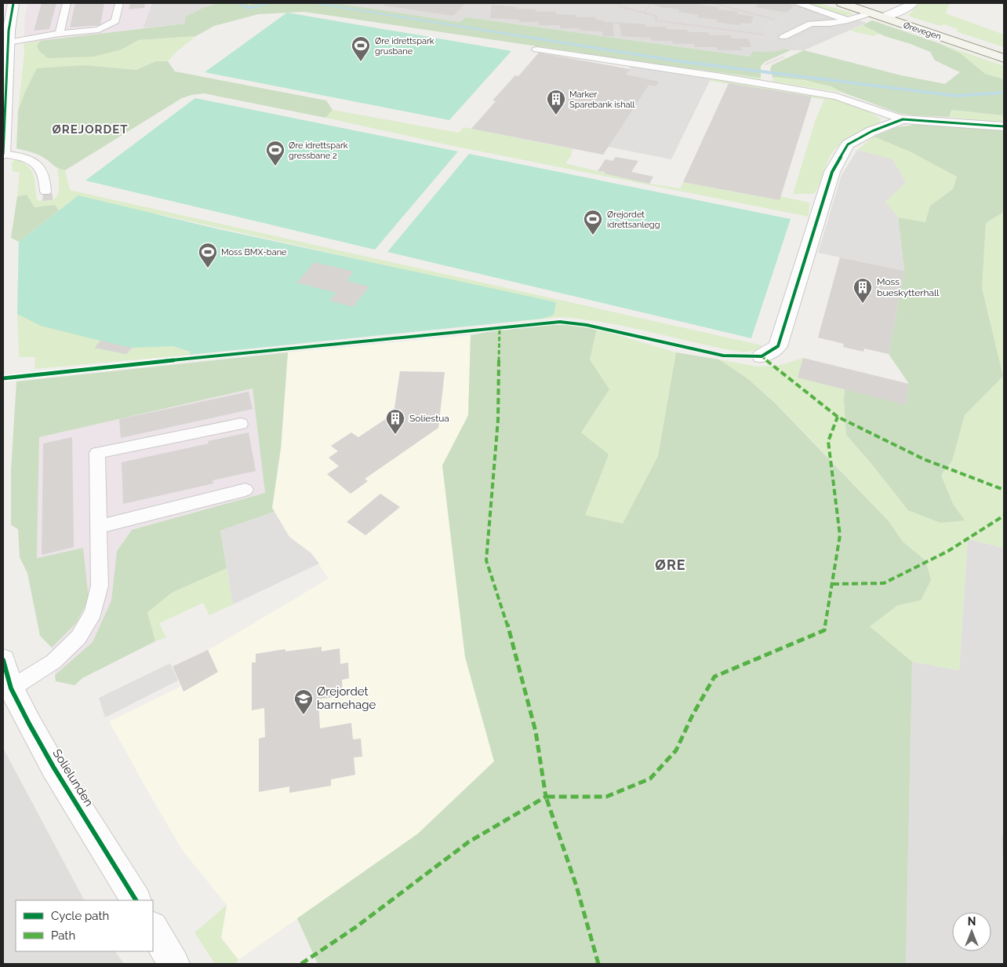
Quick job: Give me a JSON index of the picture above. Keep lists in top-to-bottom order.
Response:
{
  "streets": {
    "street": ["Ørevegen", "Solielunden"]
  },
  "districts": ["ØREJORDET", "ØRE"],
  "places": {
    "sports": [
      "Øre idrettspark grusbane",
      "Øre idrettspark gressbane 2",
      "Ørejordet idrettsanlegg",
      "Moss BMX-bane"
    ],
    "building": ["Marker Sparebank ishall", "Moss bueskytterhall", "Soliestua"],
    "school or university": ["Ørejordet barnehage"]
  },
  "legend": ["Cycle path", "Path"],
  "north": "top"
}
